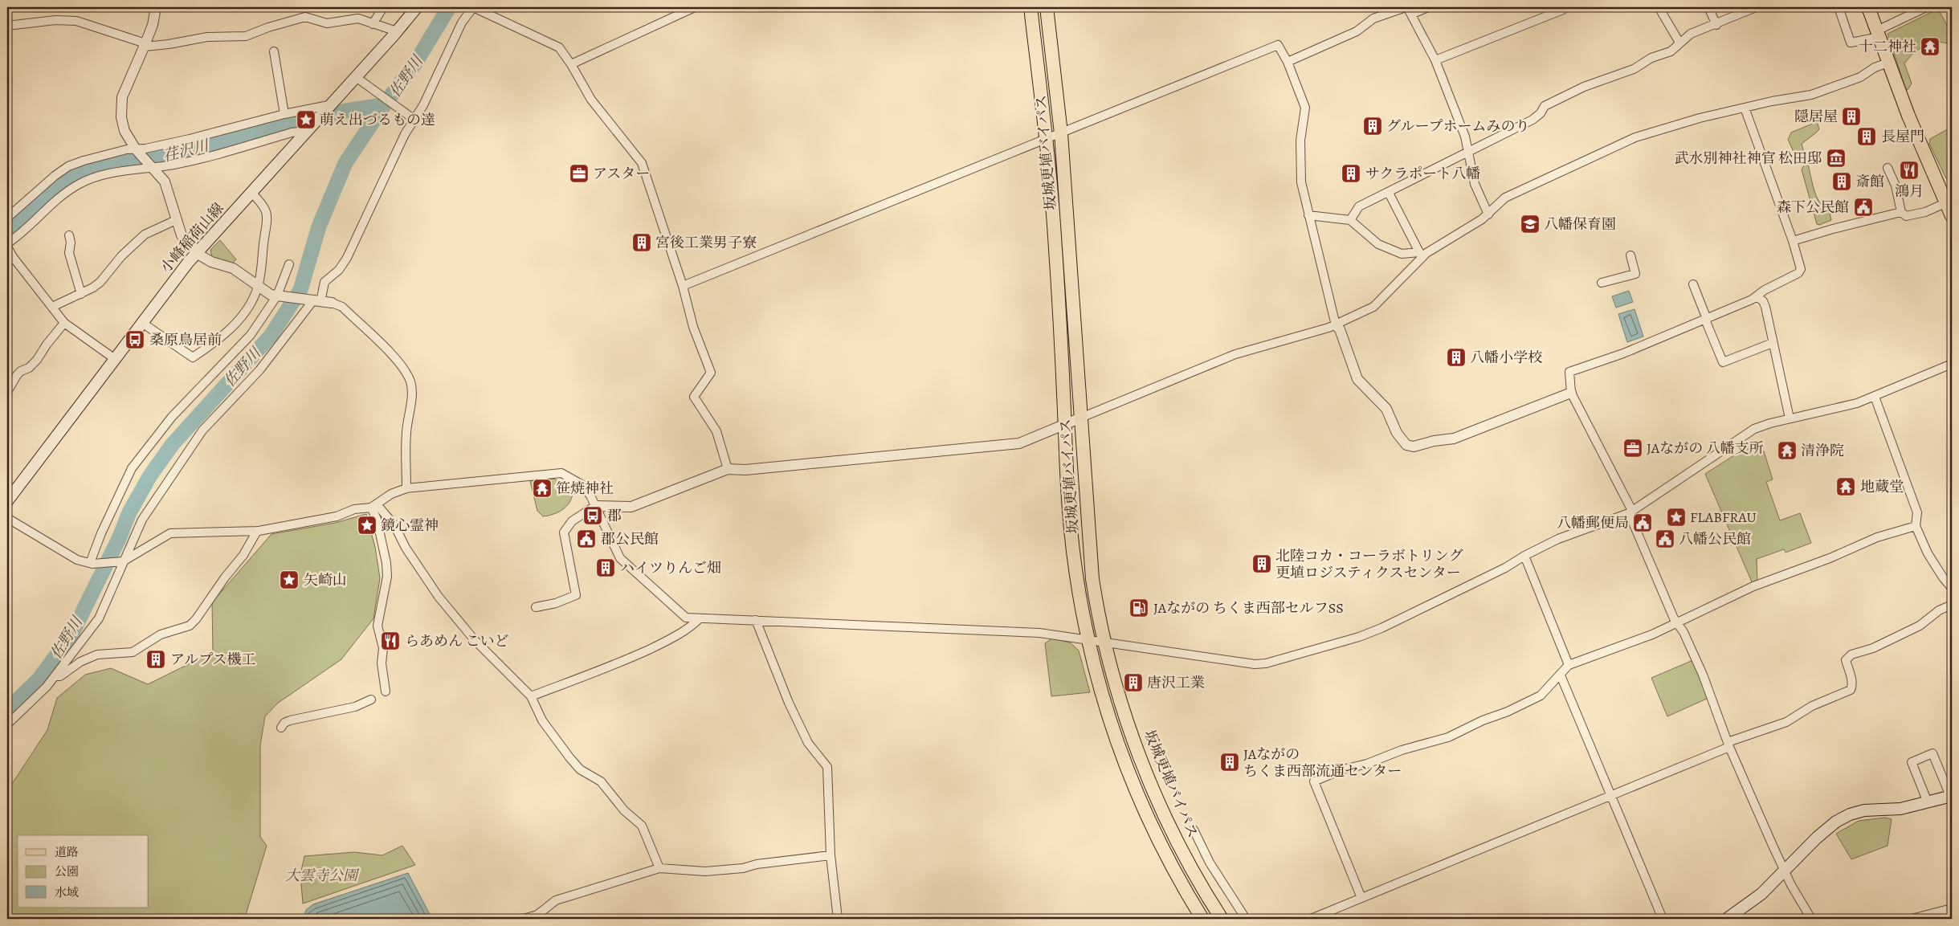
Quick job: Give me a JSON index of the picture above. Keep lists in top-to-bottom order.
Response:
{
  "streets": {
    "main road": ["坂城更埴バイパス", "小峰稲荷山線"]
  },
  "water": ["佐野川", "荏沢川"],
  "parks": ["大雲寺公園"],
  "places": {
    "temple": [
      "十二神社",
      "清浄院",
      "地蔵堂",
      "笹焼神社"
    ],
    "building": [
      "隠居屋",
      "グループホームみのり",
      "長屋門",
      "サクラポート八幡",
      "斎館",
      "宮後工業男子寮",
      "八幡小学校",
      "北陸コカ・コーラボトリング 更埴ロジスティクスセンター",
      "ハイツりんご畑",
      "アルプス機工",
      "唐沢工業",
      "JAながの ちくま西部流通センター"
    ],
    "place": [
      "萌え出づるもの達",
      "FLABFRAU",
      "鏡心霊神",
      "矢崎山"
    ],
    "museum": ["武水別神社神官 松田邸"],
    "restaurant": ["鴻月", "らあめん こいど"],
    "office": ["アスター", "JAながの 八幡支所"],
    "public building": [
      "森下公民館",
      "八幡郵便局",
      "郡公民館",
      "八幡公民館"
    ],
    "school or university": ["八幡保育園"],
    "bus stop": ["桑原鳥居前", "郡"],
    "fuel station": ["JAながの ちくま西部セルフSS"]
  },
  "legend": ["道路", "公園", "水域"]
}
